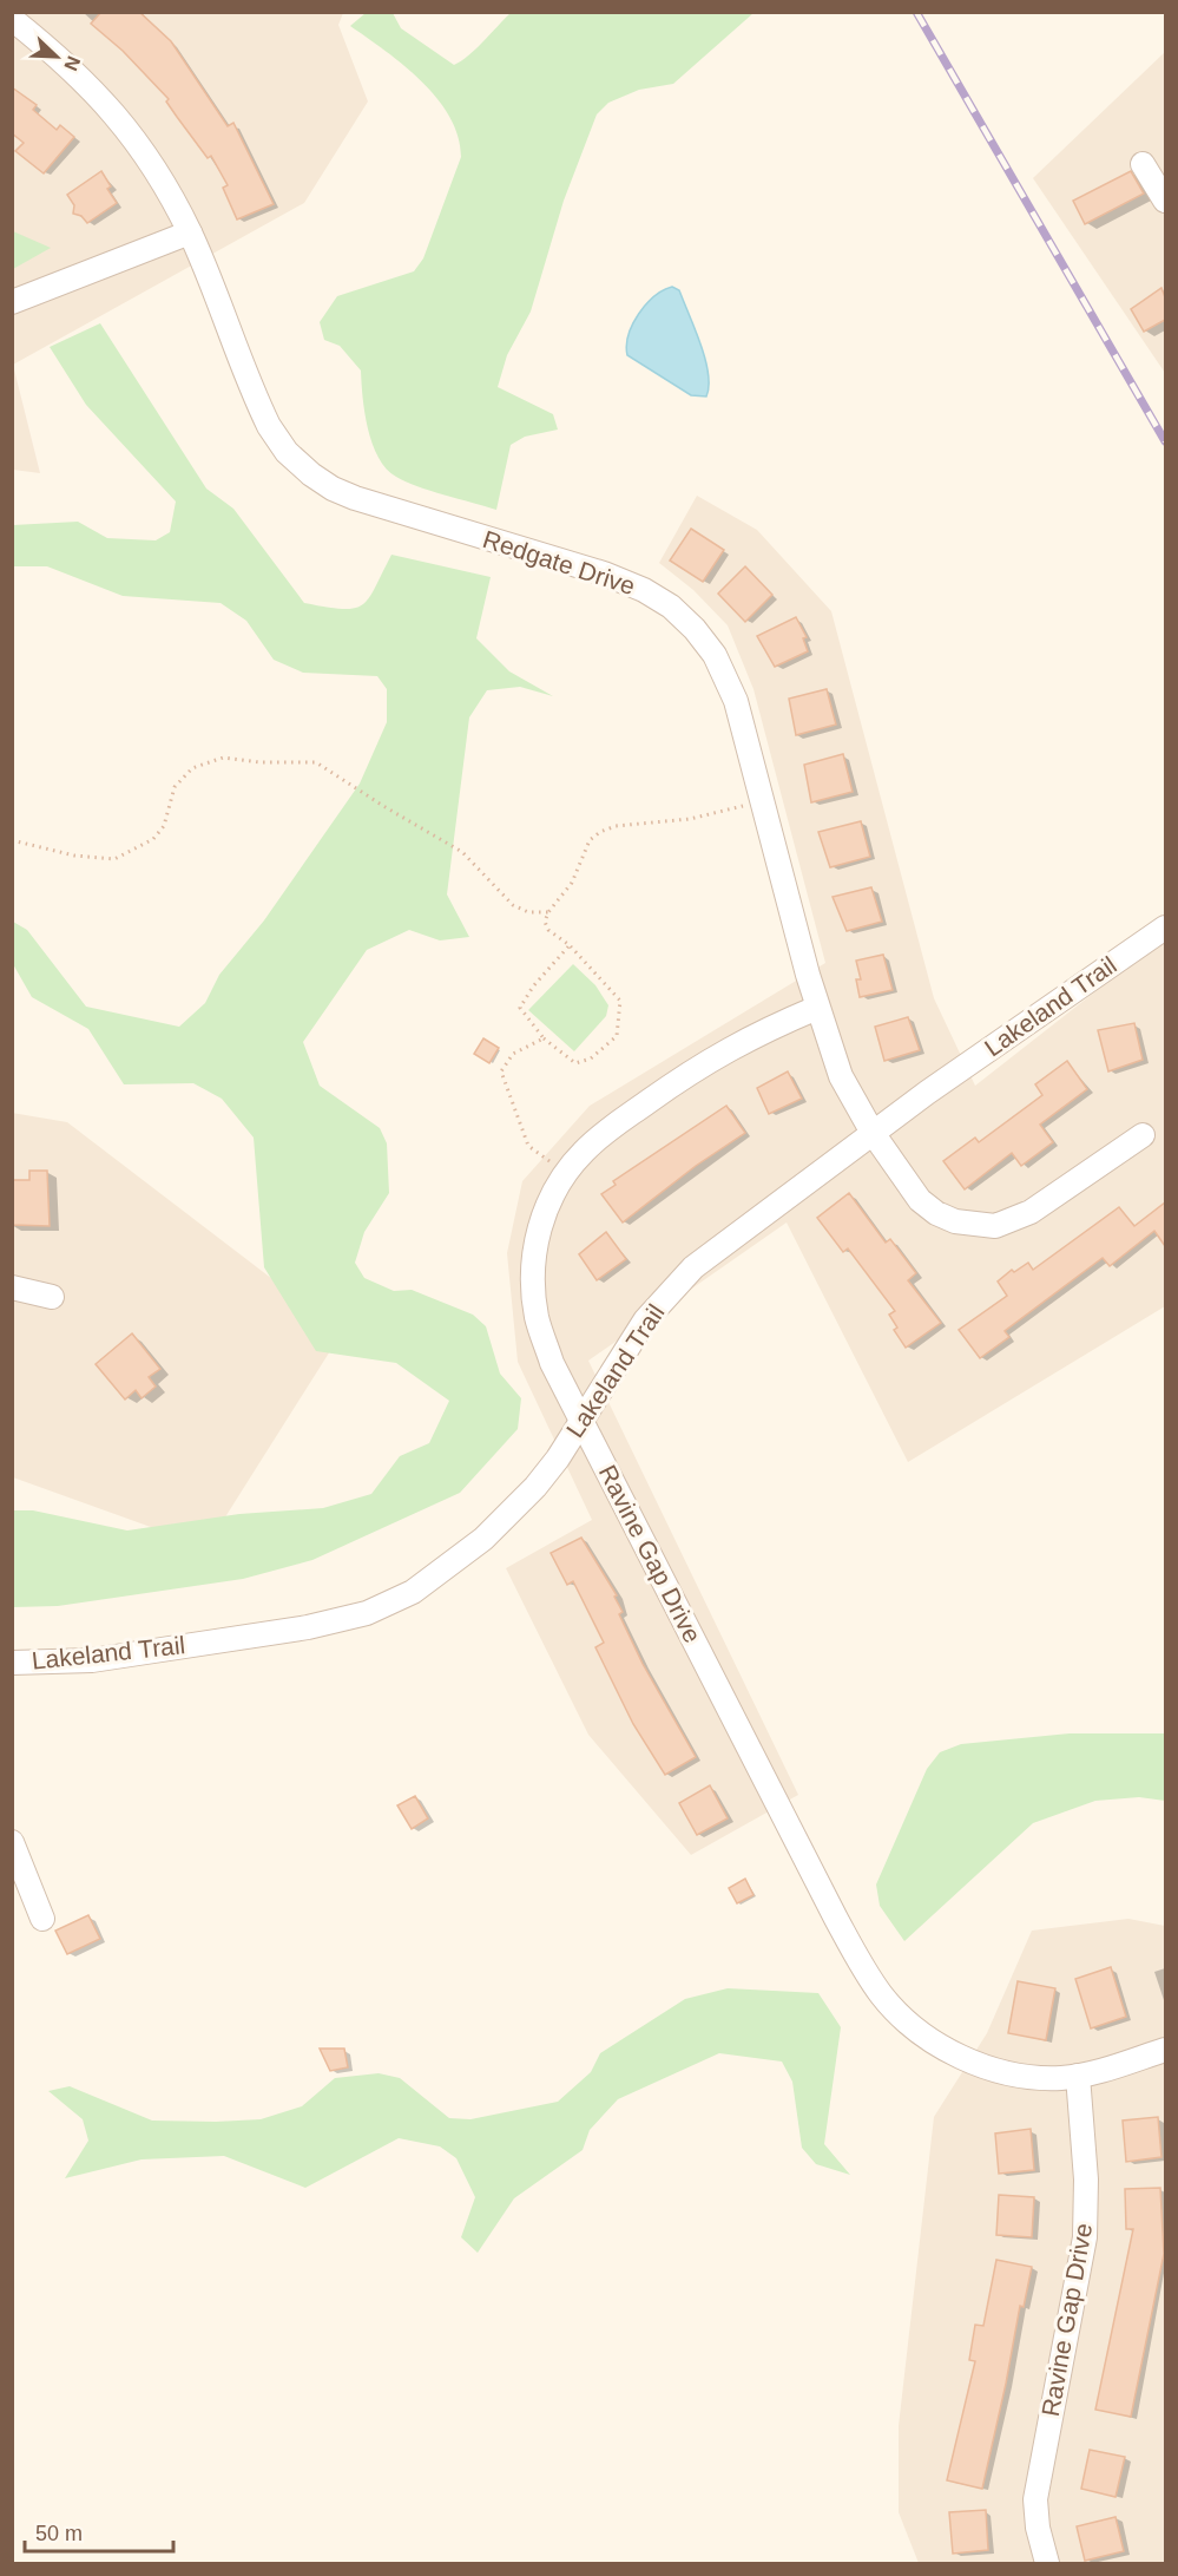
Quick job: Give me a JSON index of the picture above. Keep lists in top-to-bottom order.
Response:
{
  "streets": {
    "street": ["Redgate Drive", "Lakeland Trail", "Ravine Gap Drive"]
  },
  "crossings": [
    ["Redgate Drive", "Lakeland Trail"],
    ["Redgate Drive", "Ravine Gap Drive"],
    ["Lakeland Trail", "Ravine Gap Drive"]
  ],
  "scale_bar": "50 m",
  "north": "bottom right"
}
